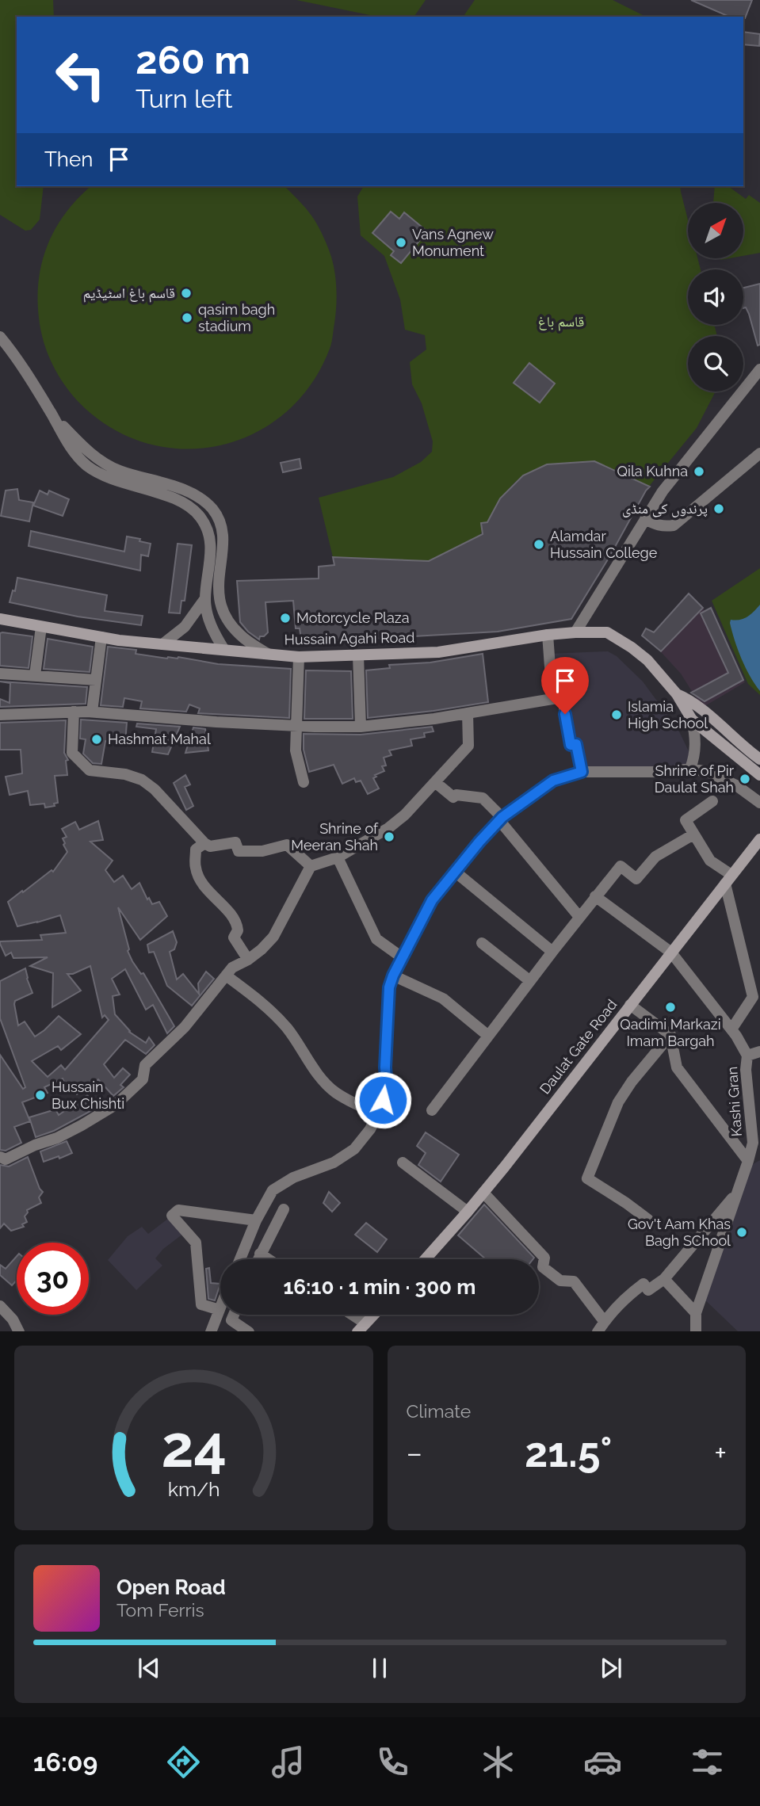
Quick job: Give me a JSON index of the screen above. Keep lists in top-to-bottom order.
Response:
{
  "streets": {
    "main road": ["Hussain Agahi Road", "Daulat Gate Road"],
    "street": ["Kashi Gran"]
  },
  "crossings": [
    ["Daulat Gate Road", "Kashi Gran"]
  ],
  "parks": ["قاسم باغ"],
  "places": [
    "Vans Agnew Monument",
    "قاسم باغ اسٹیڈیم",
    "qasim bagh stadium",
    "Qila Kuhna",
    "پرندوں کی منڈی",
    "Alamdar Hussain College",
    "Motorcycle Plaza",
    "Islamia High School",
    "Hashmat Mahal",
    "Shrine of Pir Daulat Shah",
    "Shrine of Meeran Shah",
    "Qadimi Markazi Imam Bargah",
    "Hussain Bux Chishti",
    "Gov't Aam Khas Bagh SChool"
  ],
  "north": "top right",
  "page": {
    "turn": ["260 m", "Turn left"],
    "then": "Then",
    "limit": "30",
    "trip": "16:10 · 1 min · 300 m",
    "tile": "Climate",
    "heat": ["−", "21.5°", "+"],
    "song": ["Open Road", "Tom Ferris"],
    "tabs": "16:09",
    "gauge": ["24", "km/h"]
  }
}
